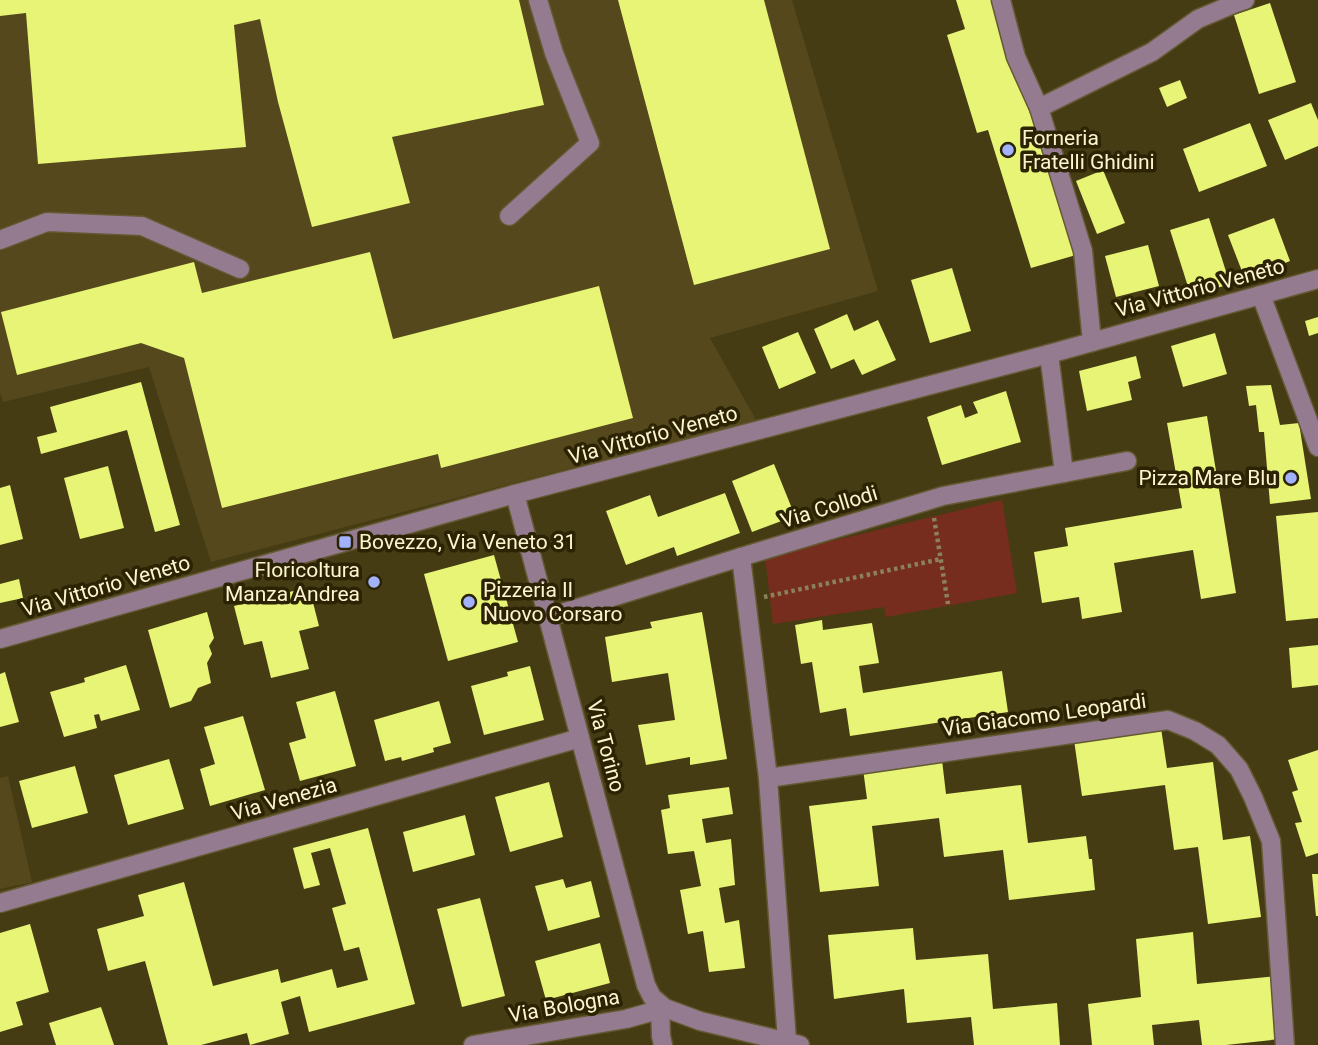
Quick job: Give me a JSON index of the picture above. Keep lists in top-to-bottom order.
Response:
{
  "streets": {
    "street": [
      "Via Vittorio Veneto",
      "Via Collodi",
      "Via Giacomo Leopardi",
      "Via Torino",
      "Via Venezia",
      "Via Bologna"
    ]
  },
  "crossings": [
    ["Via Vittorio Veneto", "Via Torino"],
    ["Via Collodi", "Via Torino"],
    ["Via Torino", "Via Venezia"],
    ["Via Torino", "Via Bologna"]
  ],
  "places": {
    "other": [
      "Forneria Fratelli Ghidini",
      "Pizza Mare Blu",
      "Floricoltura Manza Andrea",
      "Pizzeria Il Nuovo Corsaro"
    ],
    "transit": ["Bovezzo, Via Veneto 31"]
  }
}
